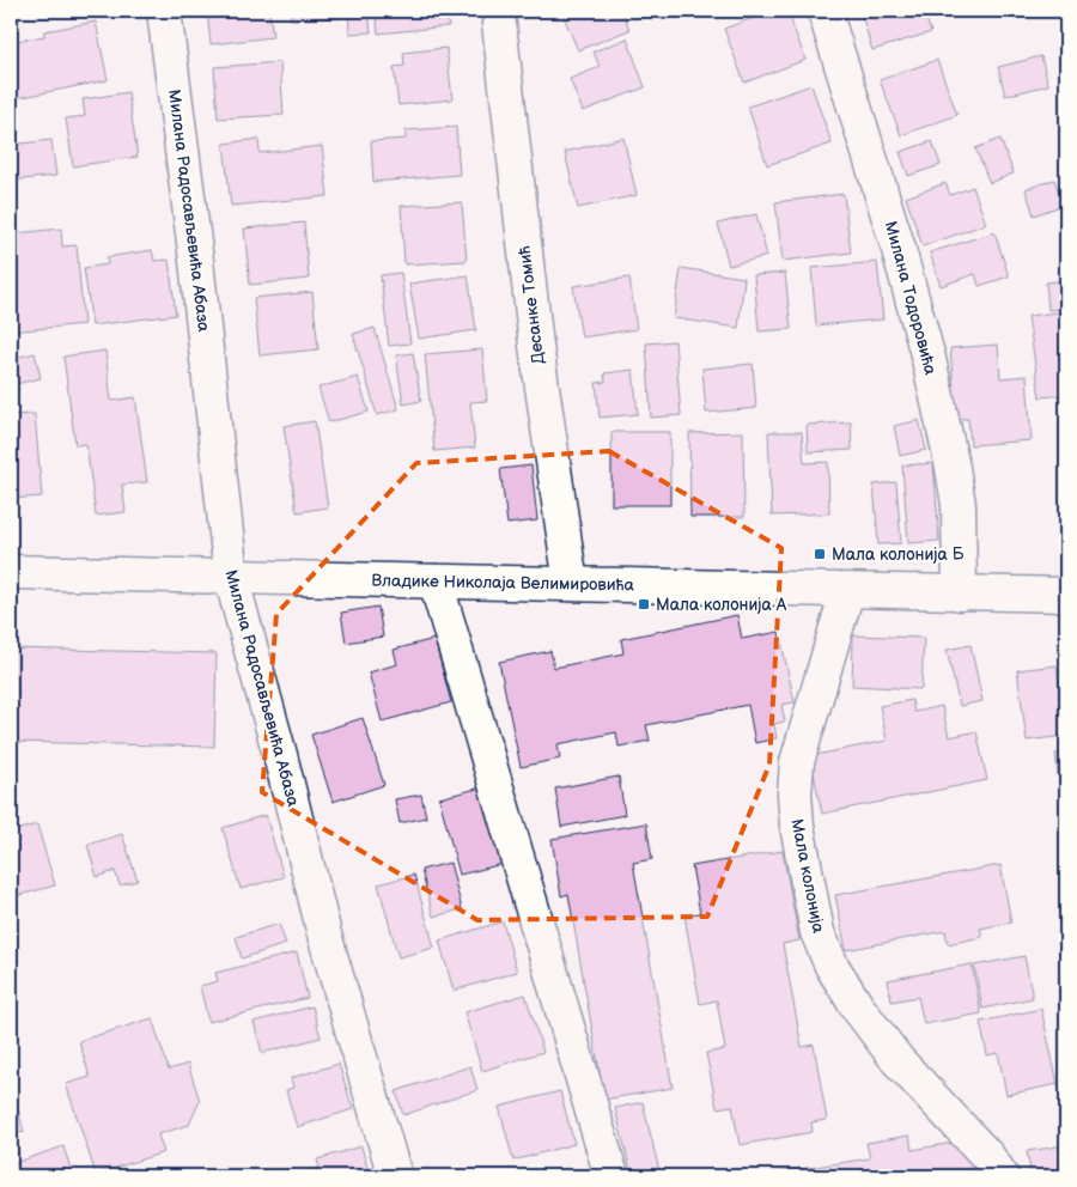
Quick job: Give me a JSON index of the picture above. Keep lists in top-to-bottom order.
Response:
{
  "streets": {
    "street": [
      "Милана Радосављевића Абаза",
      "Милана Тодоровића",
      "Десанке Томић",
      "Владике Николаја Велимировића",
      "Мала колонија"
    ]
  },
  "crossings": [
    ["Милана Радосављевића Абаза", "Владике Николаја Велимировића"],
    ["Милана Тодоровића", "Владике Николаја Велимировића"],
    ["Десанке Томић", "Владике Николаја Велимировића"],
    ["Владике Николаја Велимировића", "Мала колонија"]
  ],
  "places": {
    "transit": ["Мала колонија Б", "Мала колонија А"]
  }
}
